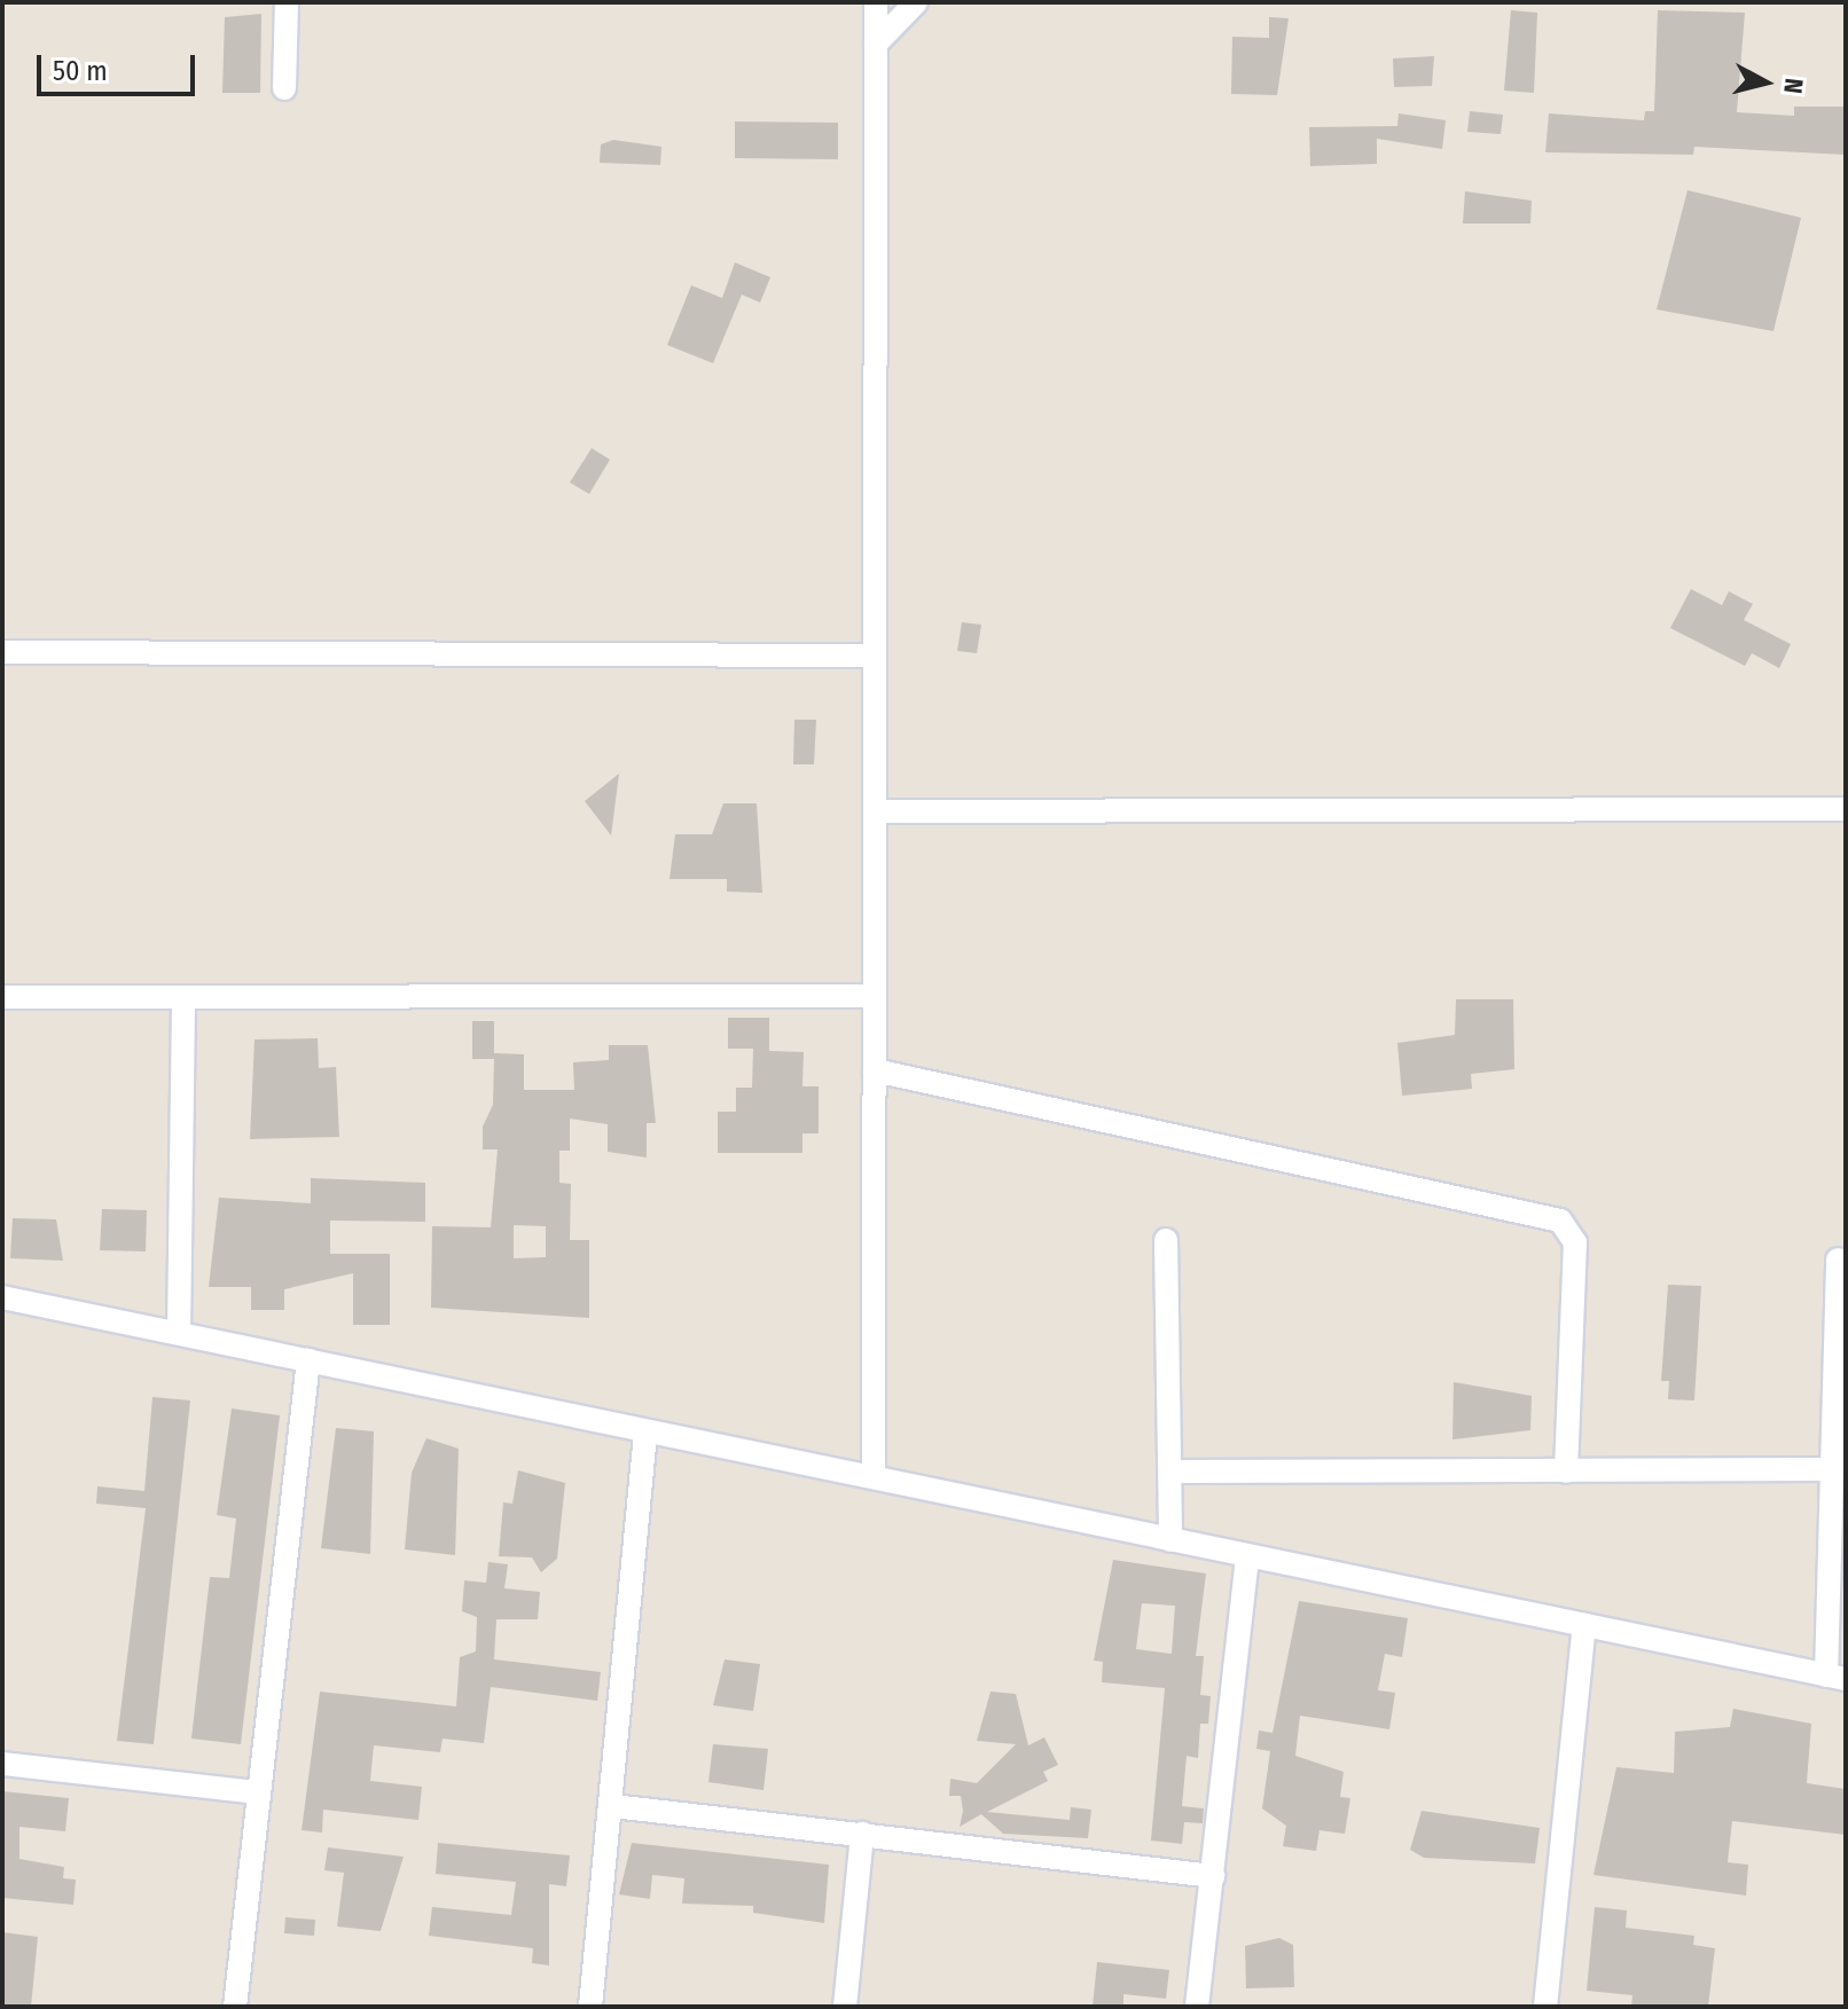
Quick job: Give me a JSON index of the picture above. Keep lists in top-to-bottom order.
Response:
{
  "scale_bar": "50 m",
  "north": "right"
}
